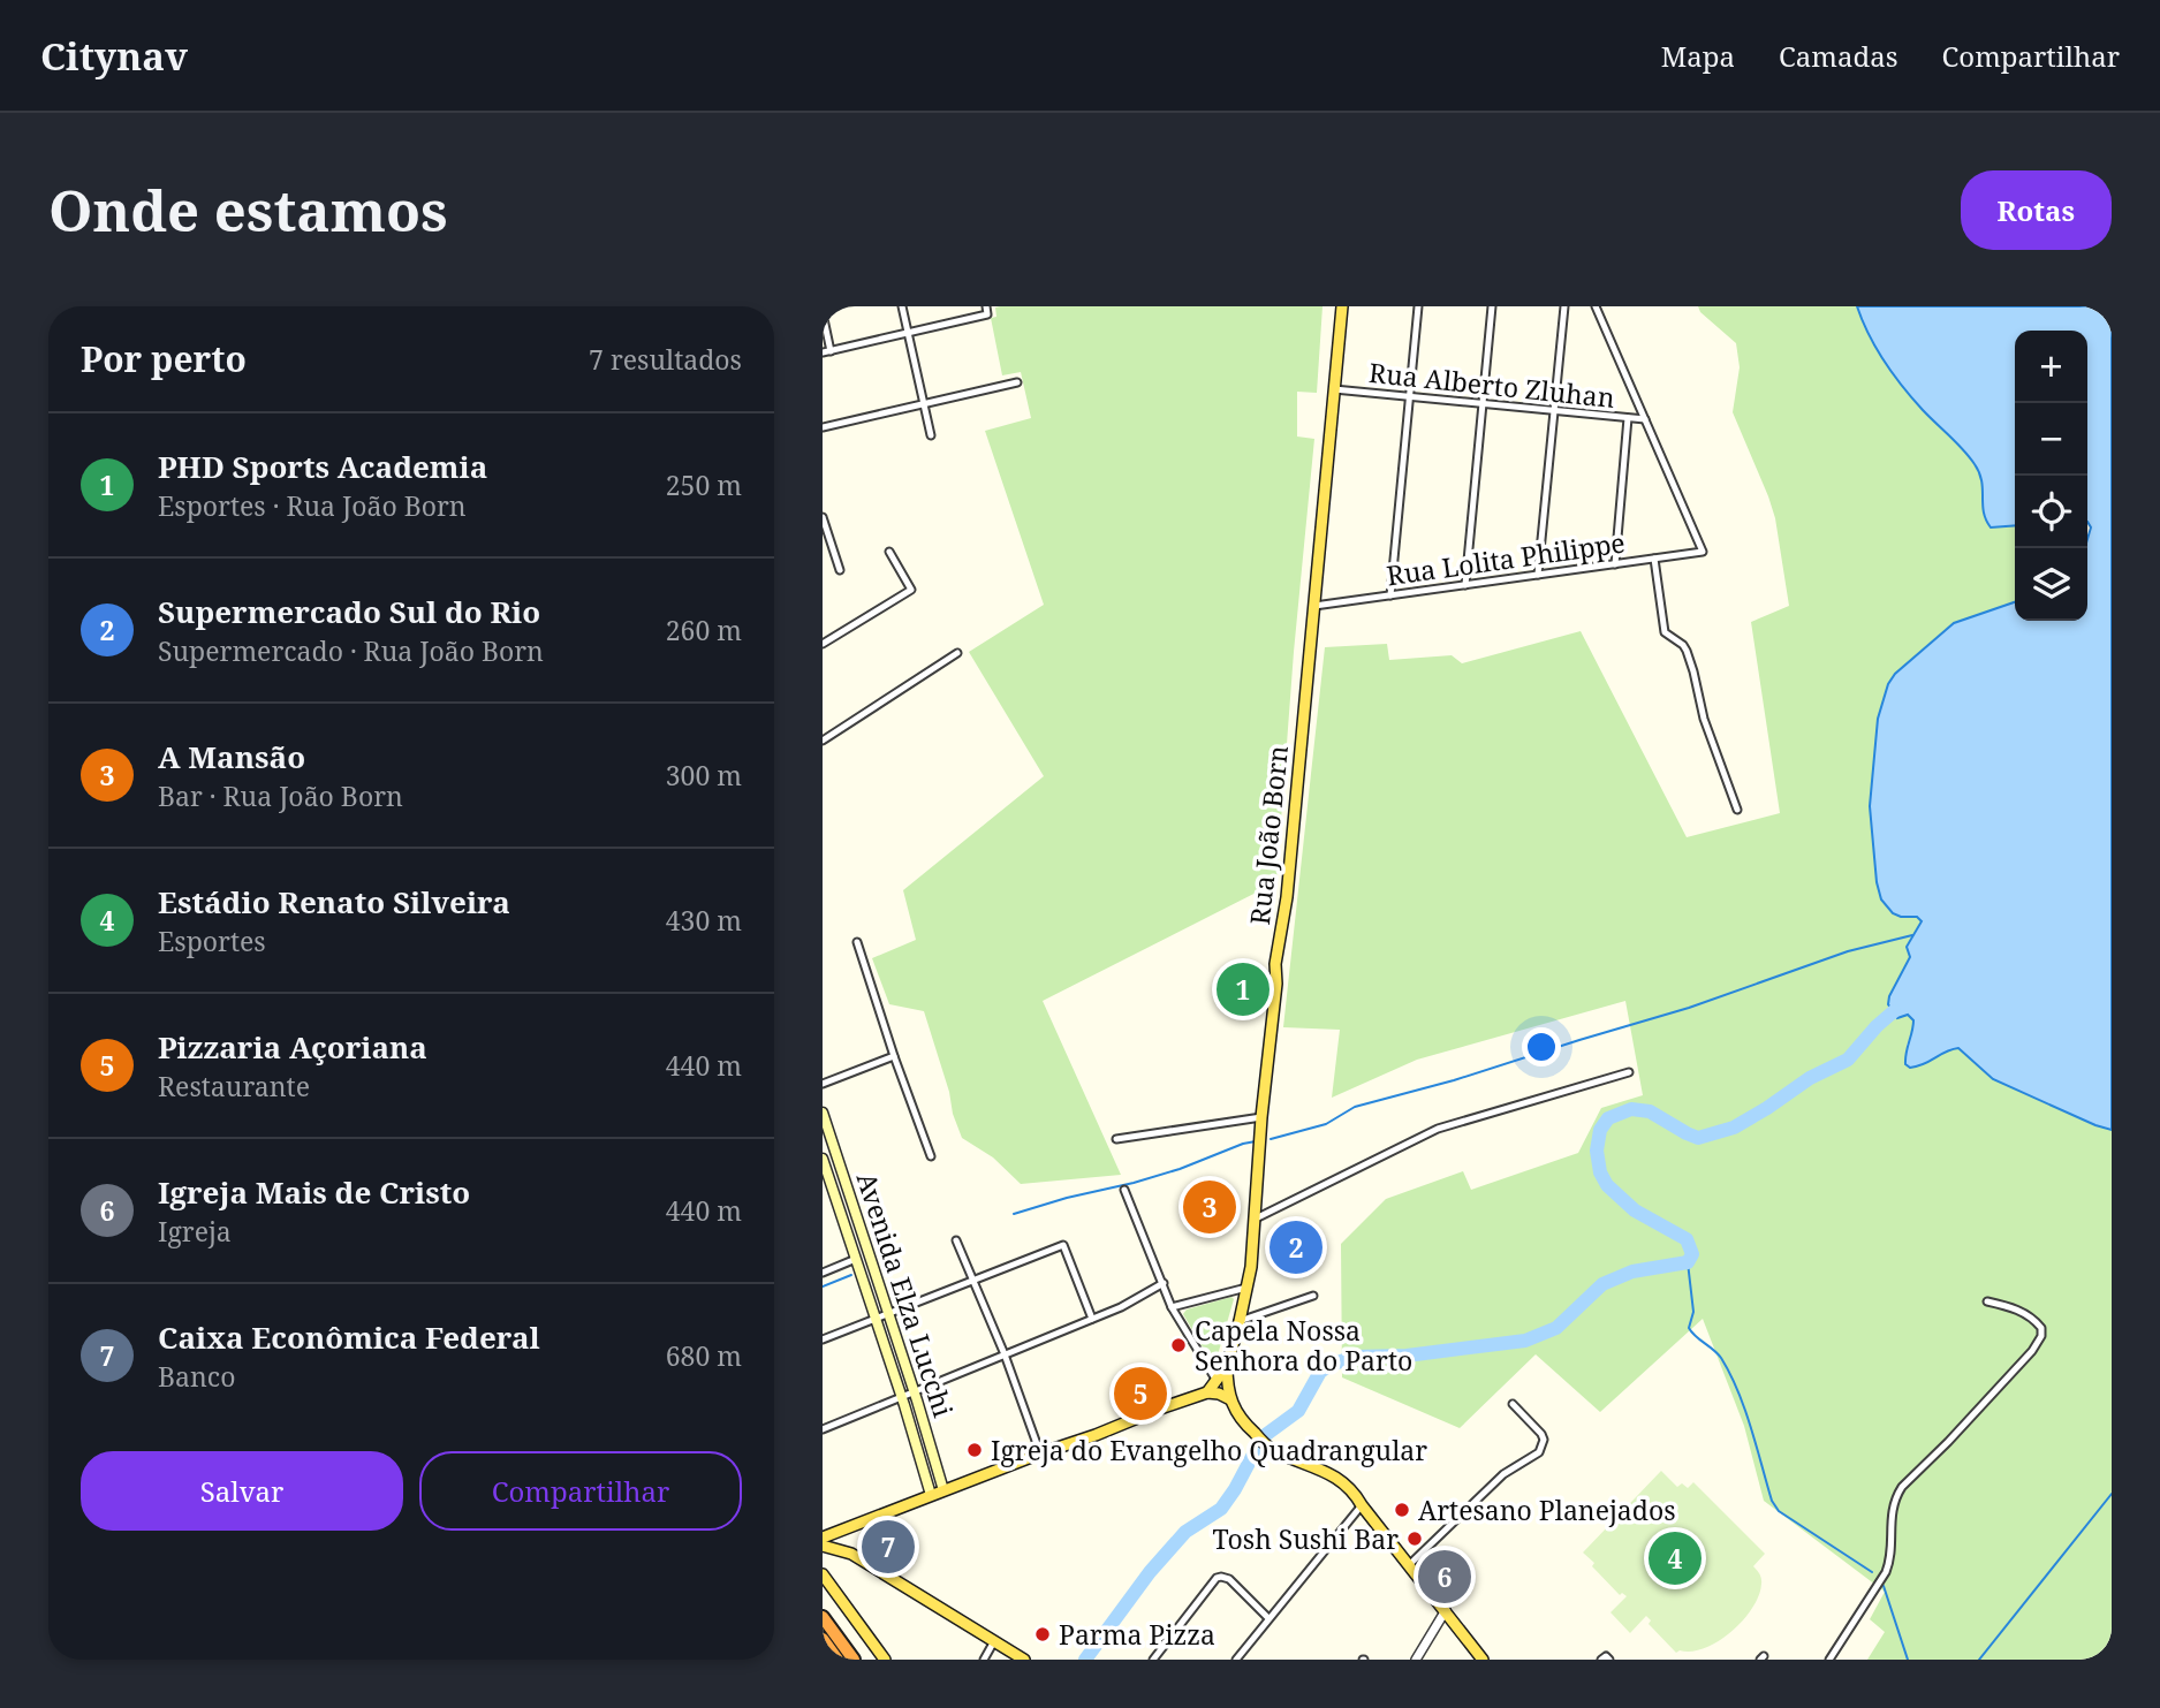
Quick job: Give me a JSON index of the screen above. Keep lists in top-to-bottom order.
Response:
{
  "streets": {
    "main road": ["Rua João Born", "Avenida Elza Lucchi"],
    "street": ["Rua Alberto Zluhan", "Rua Lolita Philippe"]
  },
  "crossings": [
    ["Rua Alberto Zluhan", "Rua Lolita Philippe"],
    ["Rua Alberto Zluhan", "Rua João Born"],
    ["Rua Lolita Philippe", "Rua João Born"]
  ],
  "places": [
    "Capela Nossa Senhora do Parto",
    "Igreja do Evangelho Quadrangular",
    "Artesano Planejados",
    "Tosh Sushi Bar",
    "Parma Pizza"
  ],
  "page": {
    "header": "Citynav",
    "nav": ["Mapa", "Camadas", "Compartilhar"],
    "buttons": [
      "Rotas",
      ["Salvar", "Compartilhar"]
    ],
    "title": "Onde estamos",
    "heading": ["Por perto", "7 resultados"],
    "map_buttons": ["+", "−"],
    "list": [
      {
        "mark": "1",
        "name": "PHD Sports Academia",
        "note": "Esportes · Rua João Born",
        "value": "250 m"
      },
      {
        "mark": "2",
        "name": "Supermercado Sul do Rio",
        "note": "Supermercado · Rua João Born",
        "value": "260 m"
      },
      {
        "mark": "3",
        "name": "A Mansão",
        "note": "Bar · Rua João Born",
        "value": "300 m"
      },
      {
        "mark": "4",
        "name": "Estádio Renato Silveira",
        "note": "Esportes",
        "value": "430 m"
      },
      {
        "mark": "5",
        "name": "Pizzaria Açoriana",
        "note": "Restaurante",
        "value": "440 m"
      },
      {
        "mark": "6",
        "name": "Igreja Mais de Cristo",
        "note": "Igreja",
        "value": "440 m"
      },
      {
        "mark": "7",
        "name": "Caixa Econômica Federal",
        "note": "Banco",
        "value": "680 m"
      }
    ],
    "pins": [
      "1",
      "3",
      "2",
      "5",
      "7",
      "4",
      "6"
    ]
  }
}
